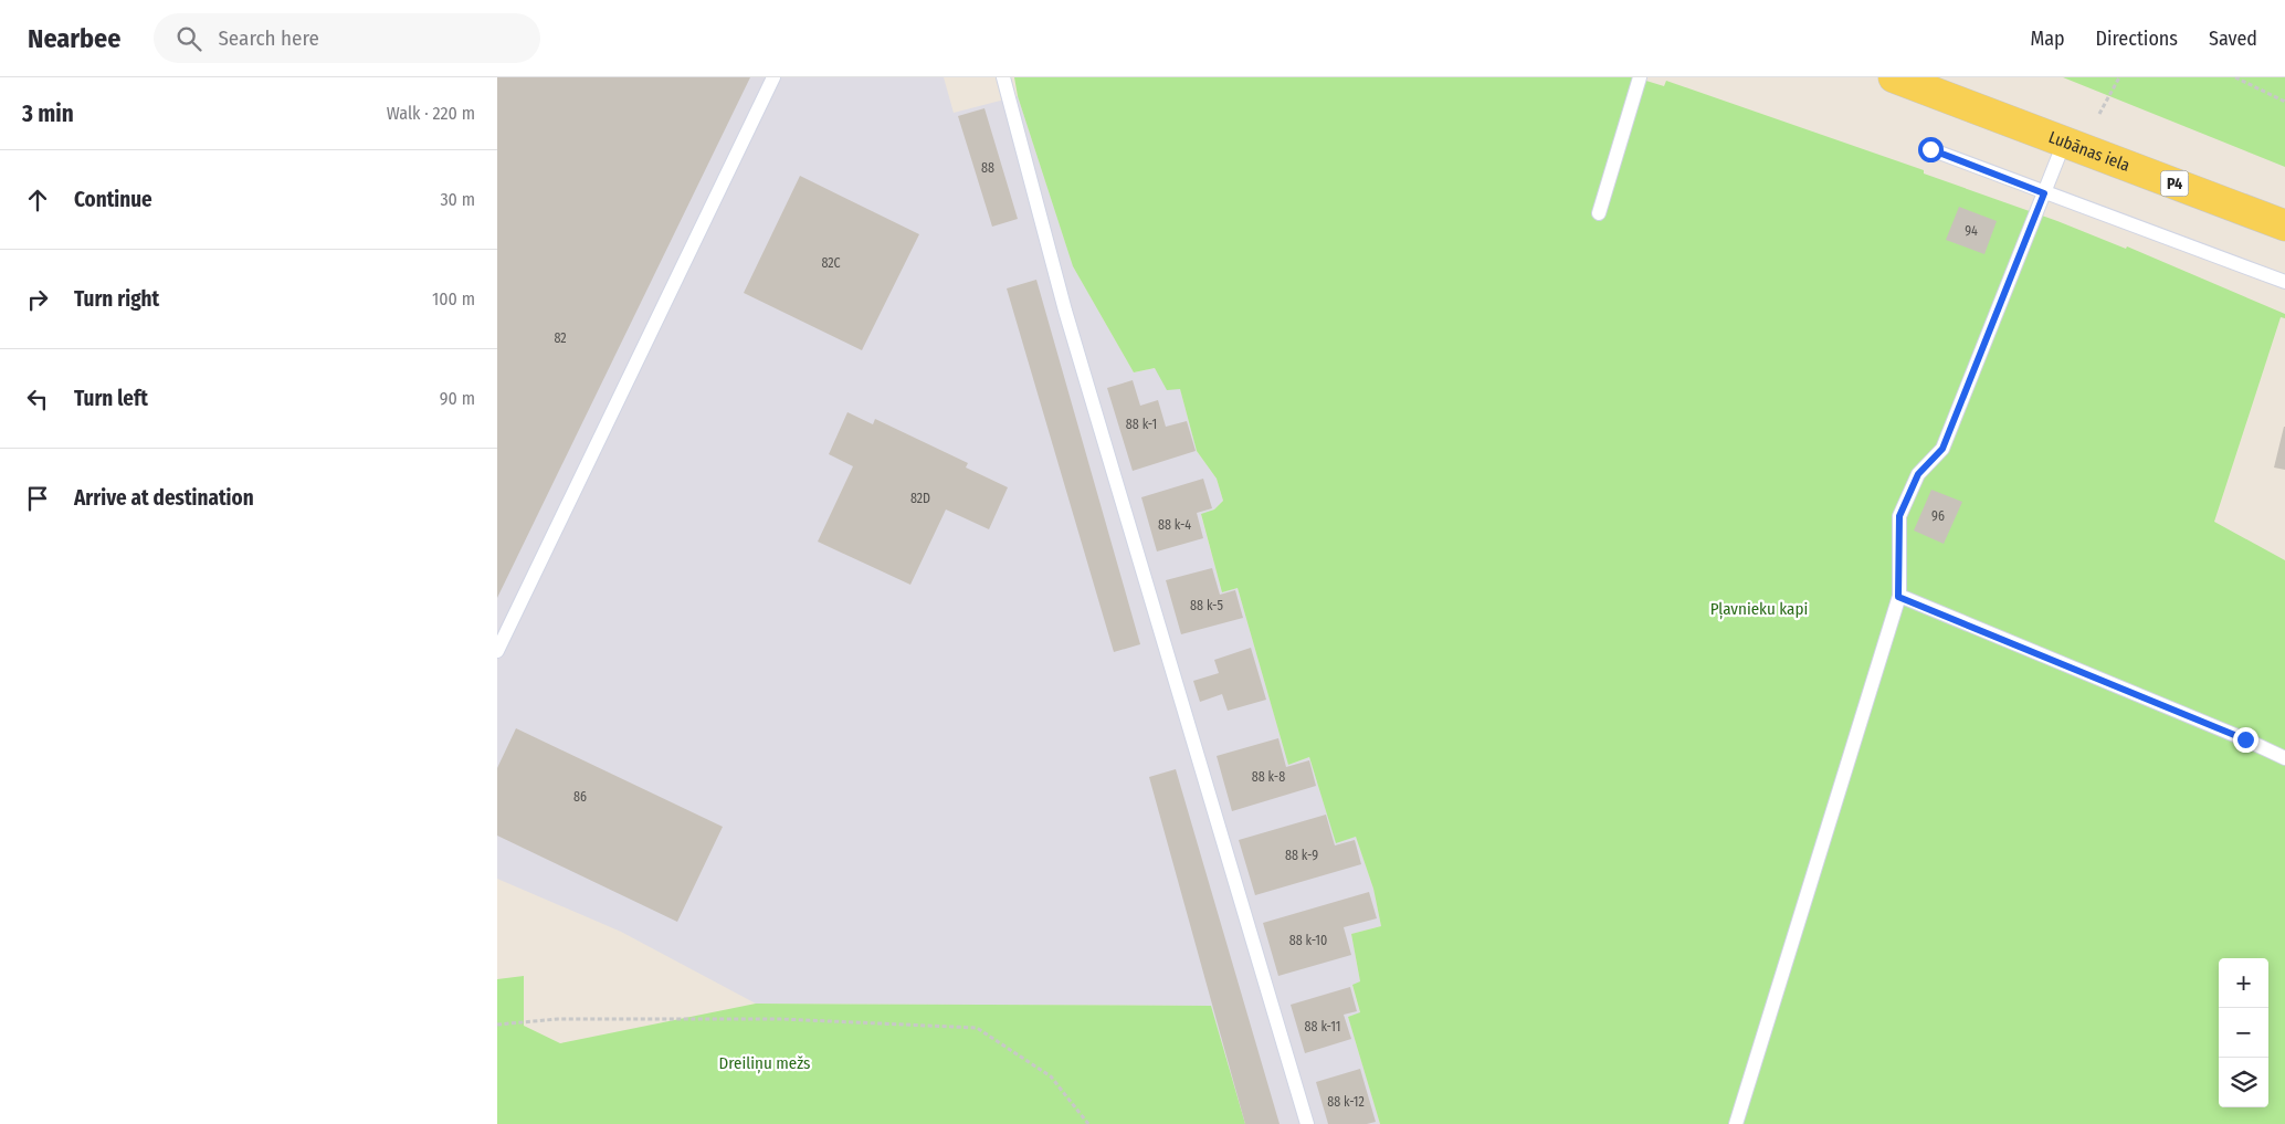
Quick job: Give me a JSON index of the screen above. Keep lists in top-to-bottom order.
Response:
{
  "streets": {
    "main road": ["Lubānas iela", "P4"]
  },
  "parks": ["Pļavnieku kapi", "Dreiliņu mežs"],
  "house_numbers": [
    "88",
    "94",
    "82C",
    "82",
    "88 k-1",
    "82D",
    "96",
    "88 k-4",
    "88 k-5",
    "88 k-8",
    "86",
    "88 k-9",
    "88 k-10",
    "88 k-11",
    "88 k-12"
  ],
  "page": {
    "header": "Nearbee",
    "search": "Search here",
    "nav": ["Map", "Directions", "Saved"],
    "heading": ["3 min", "Walk · 220 m"],
    "list": [
      ["Continue", "30 m"],
      ["Turn right", "100 m"],
      ["Turn left", "90 m"],
      "Arrive at destination"
    ],
    "map_buttons": ["+", "−"]
  }
}
